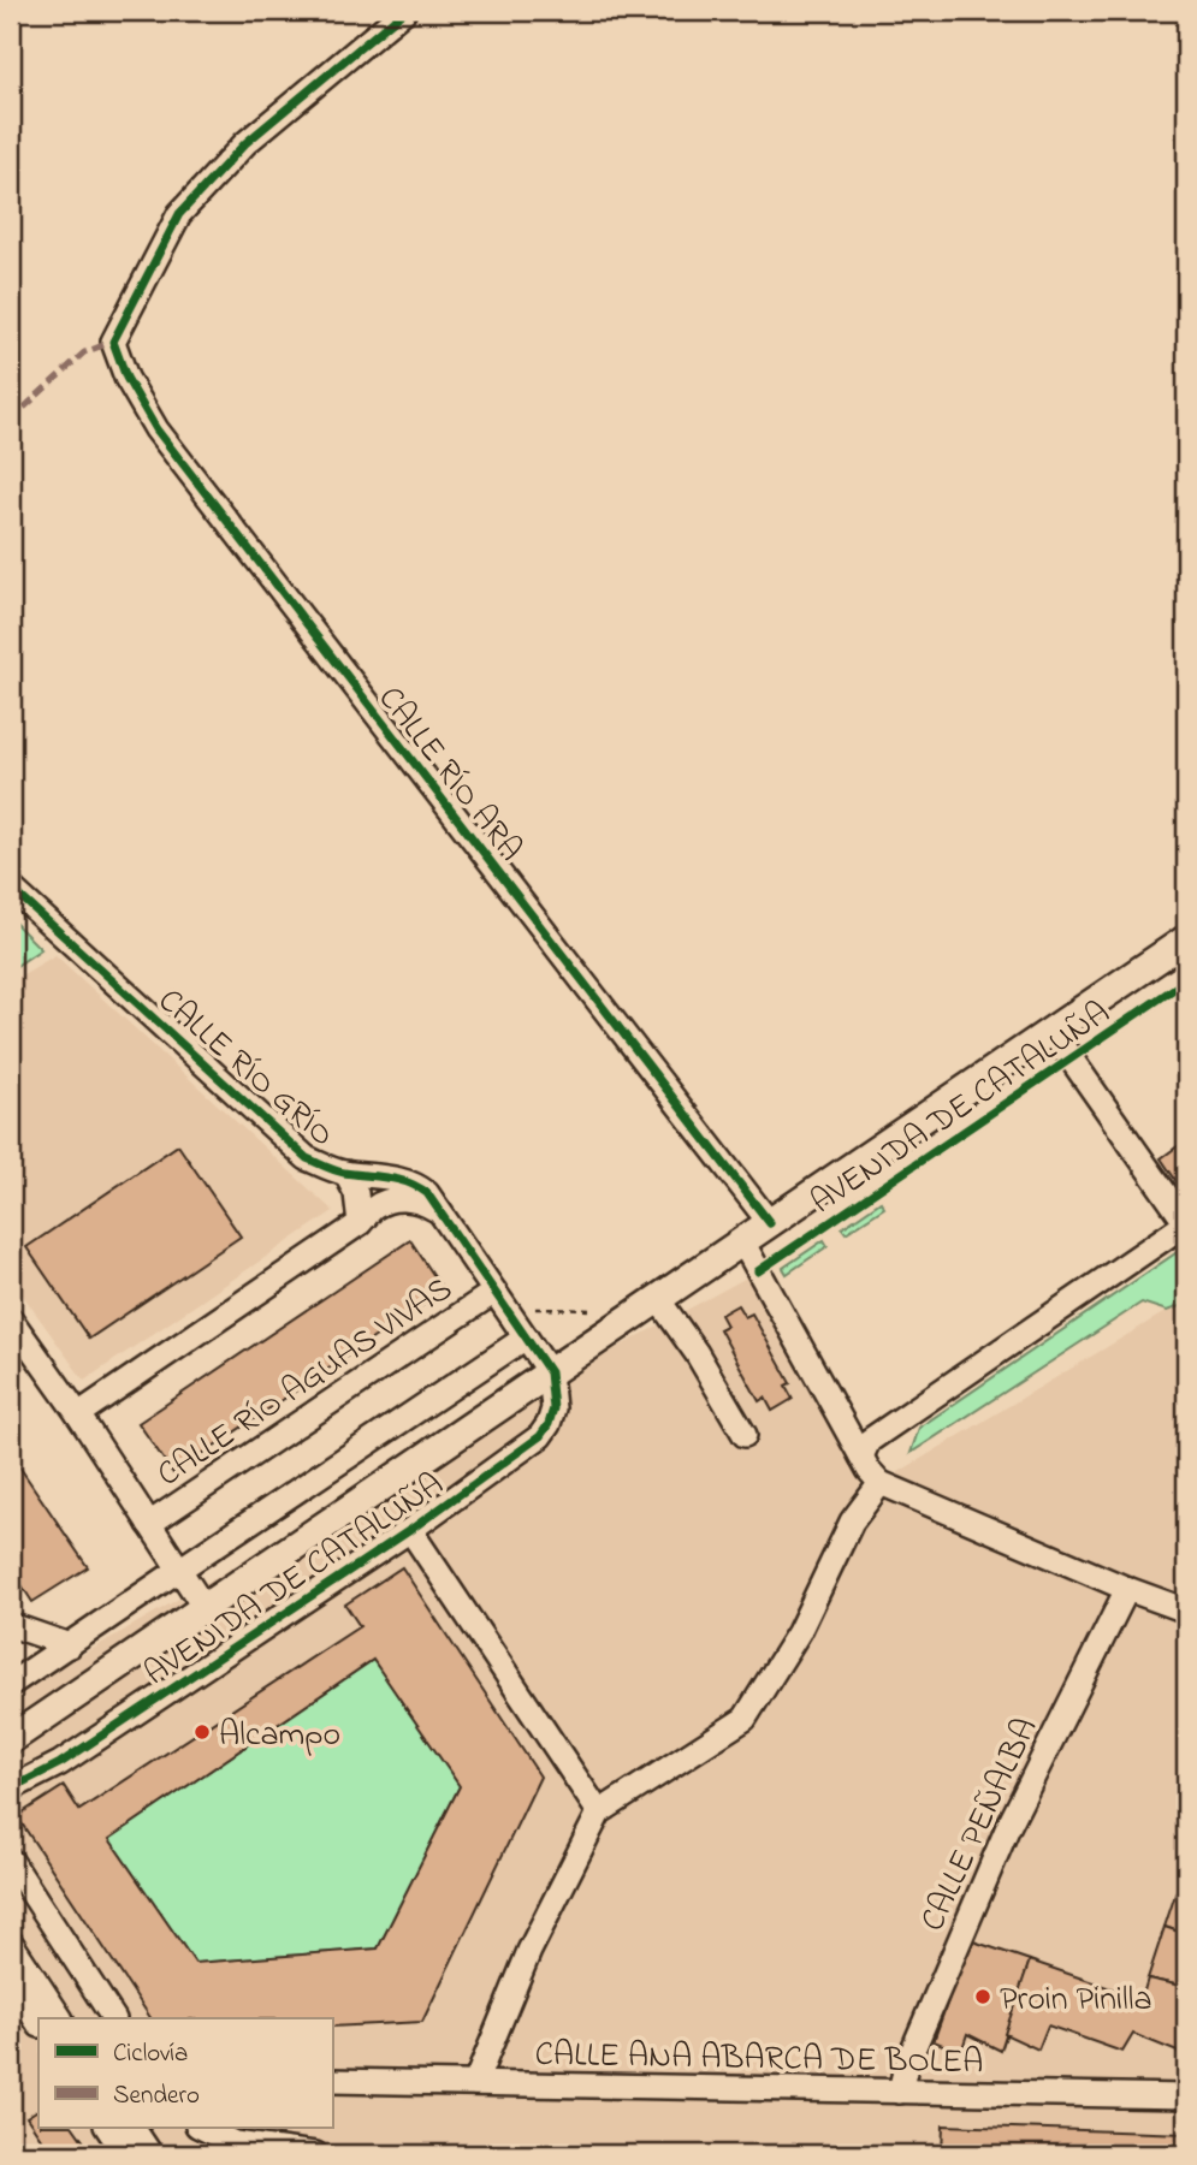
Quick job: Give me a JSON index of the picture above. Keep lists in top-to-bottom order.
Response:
{
  "streets": {
    "main road": ["AVENIDA DE CATALUÑA"],
    "street": [
      "CALLE RÍO ARA",
      "CALLE RÍO GRÍO",
      "CALLE RÍO AGUAS VIVAS",
      "CALLE PEÑALBA",
      "CALLE ANA ABARCA DE BOLEA"
    ]
  },
  "crossings": [
    ["CALLE RÍO ARA", "AVENIDA DE CATALUÑA"],
    ["CALLE RÍO GRÍO", "AVENIDA DE CATALUÑA"],
    ["CALLE RÍO GRÍO", "CALLE RÍO AGUAS VIVAS"],
    ["CALLE PEÑALBA", "CALLE ANA ABARCA DE BOLEA"]
  ],
  "places": ["Alcampo", "Proin Pinilla"],
  "legend": ["Ciclovía", "Sendero"]
}
